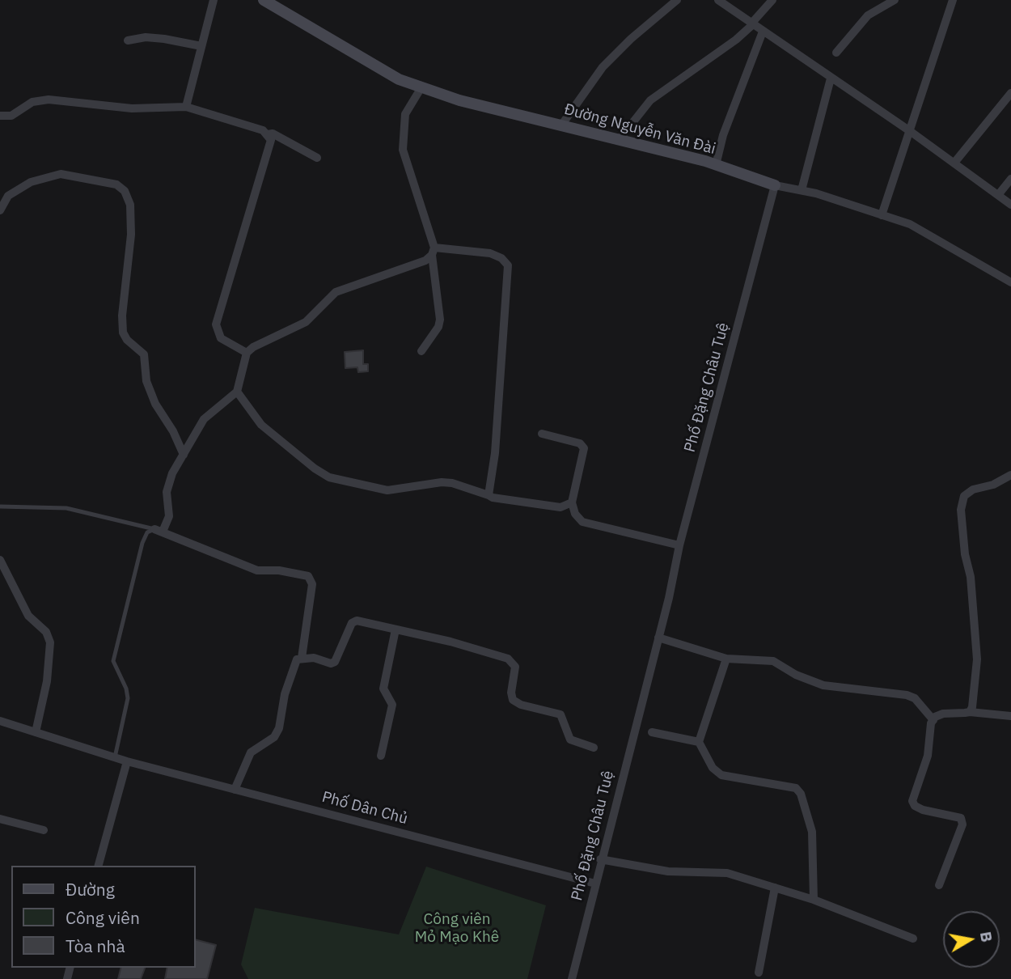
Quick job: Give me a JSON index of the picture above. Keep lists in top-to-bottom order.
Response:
{
  "streets": {
    "street": ["Đường Nguyễn Văn Đài", "Phố Đặng Châu Tuệ", "Phố Dân Chủ"]
  },
  "crossings": [
    ["Đường Nguyễn Văn Đài", "Phố Đặng Châu Tuệ"],
    ["Phố Đặng Châu Tuệ", "Phố Dân Chủ"]
  ],
  "parks": ["Công viên Mỏ Mạo Khê"],
  "legend": ["Đường", "Công viên", "Tòa nhà"],
  "north": "right"
}
